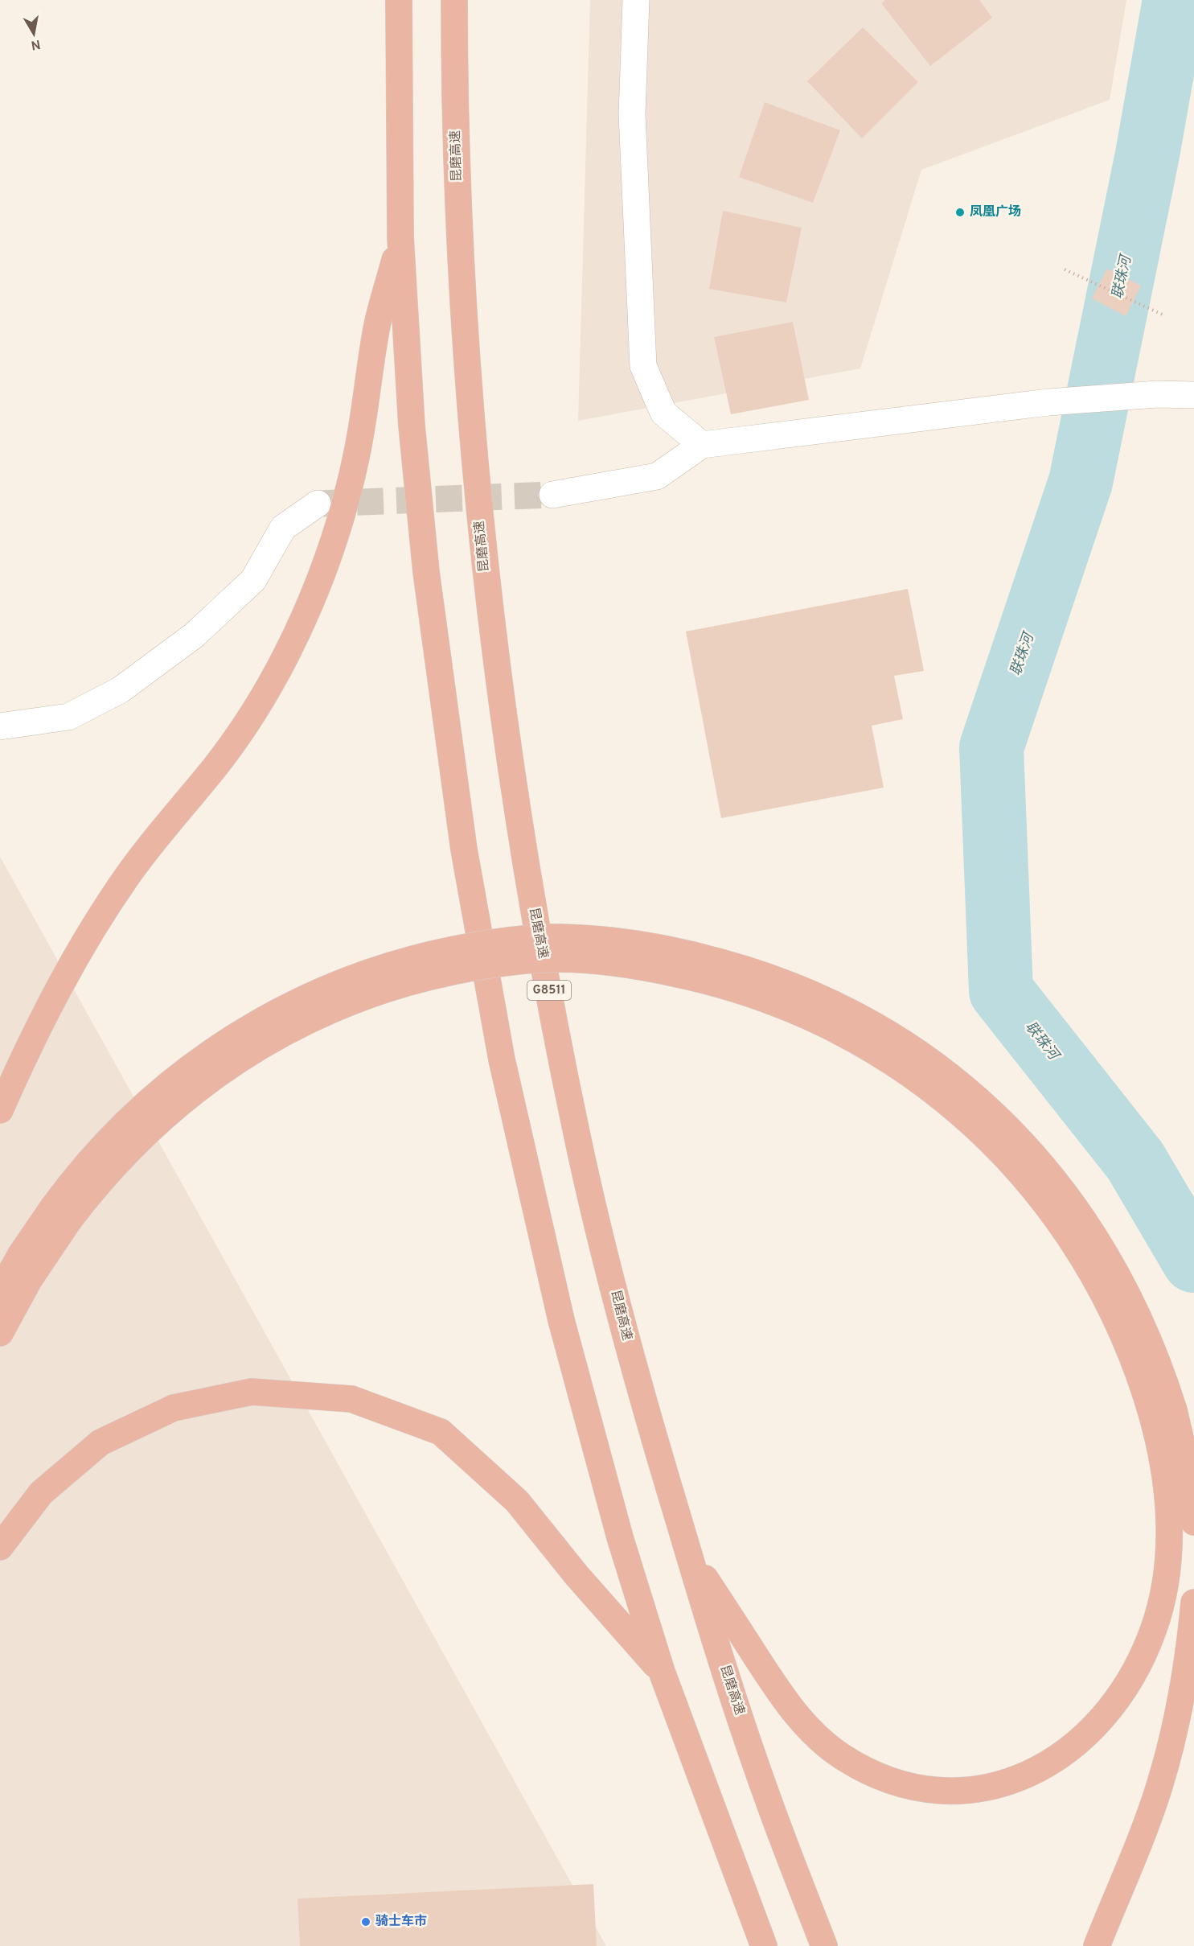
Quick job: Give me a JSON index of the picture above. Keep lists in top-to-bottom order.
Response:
{
  "streets": {
    "highway": ["昆磨高速", "G8511"]
  },
  "water": ["联珠河"],
  "places": ["凤凰广场", "骑士车市"],
  "north": "bottom"
}
